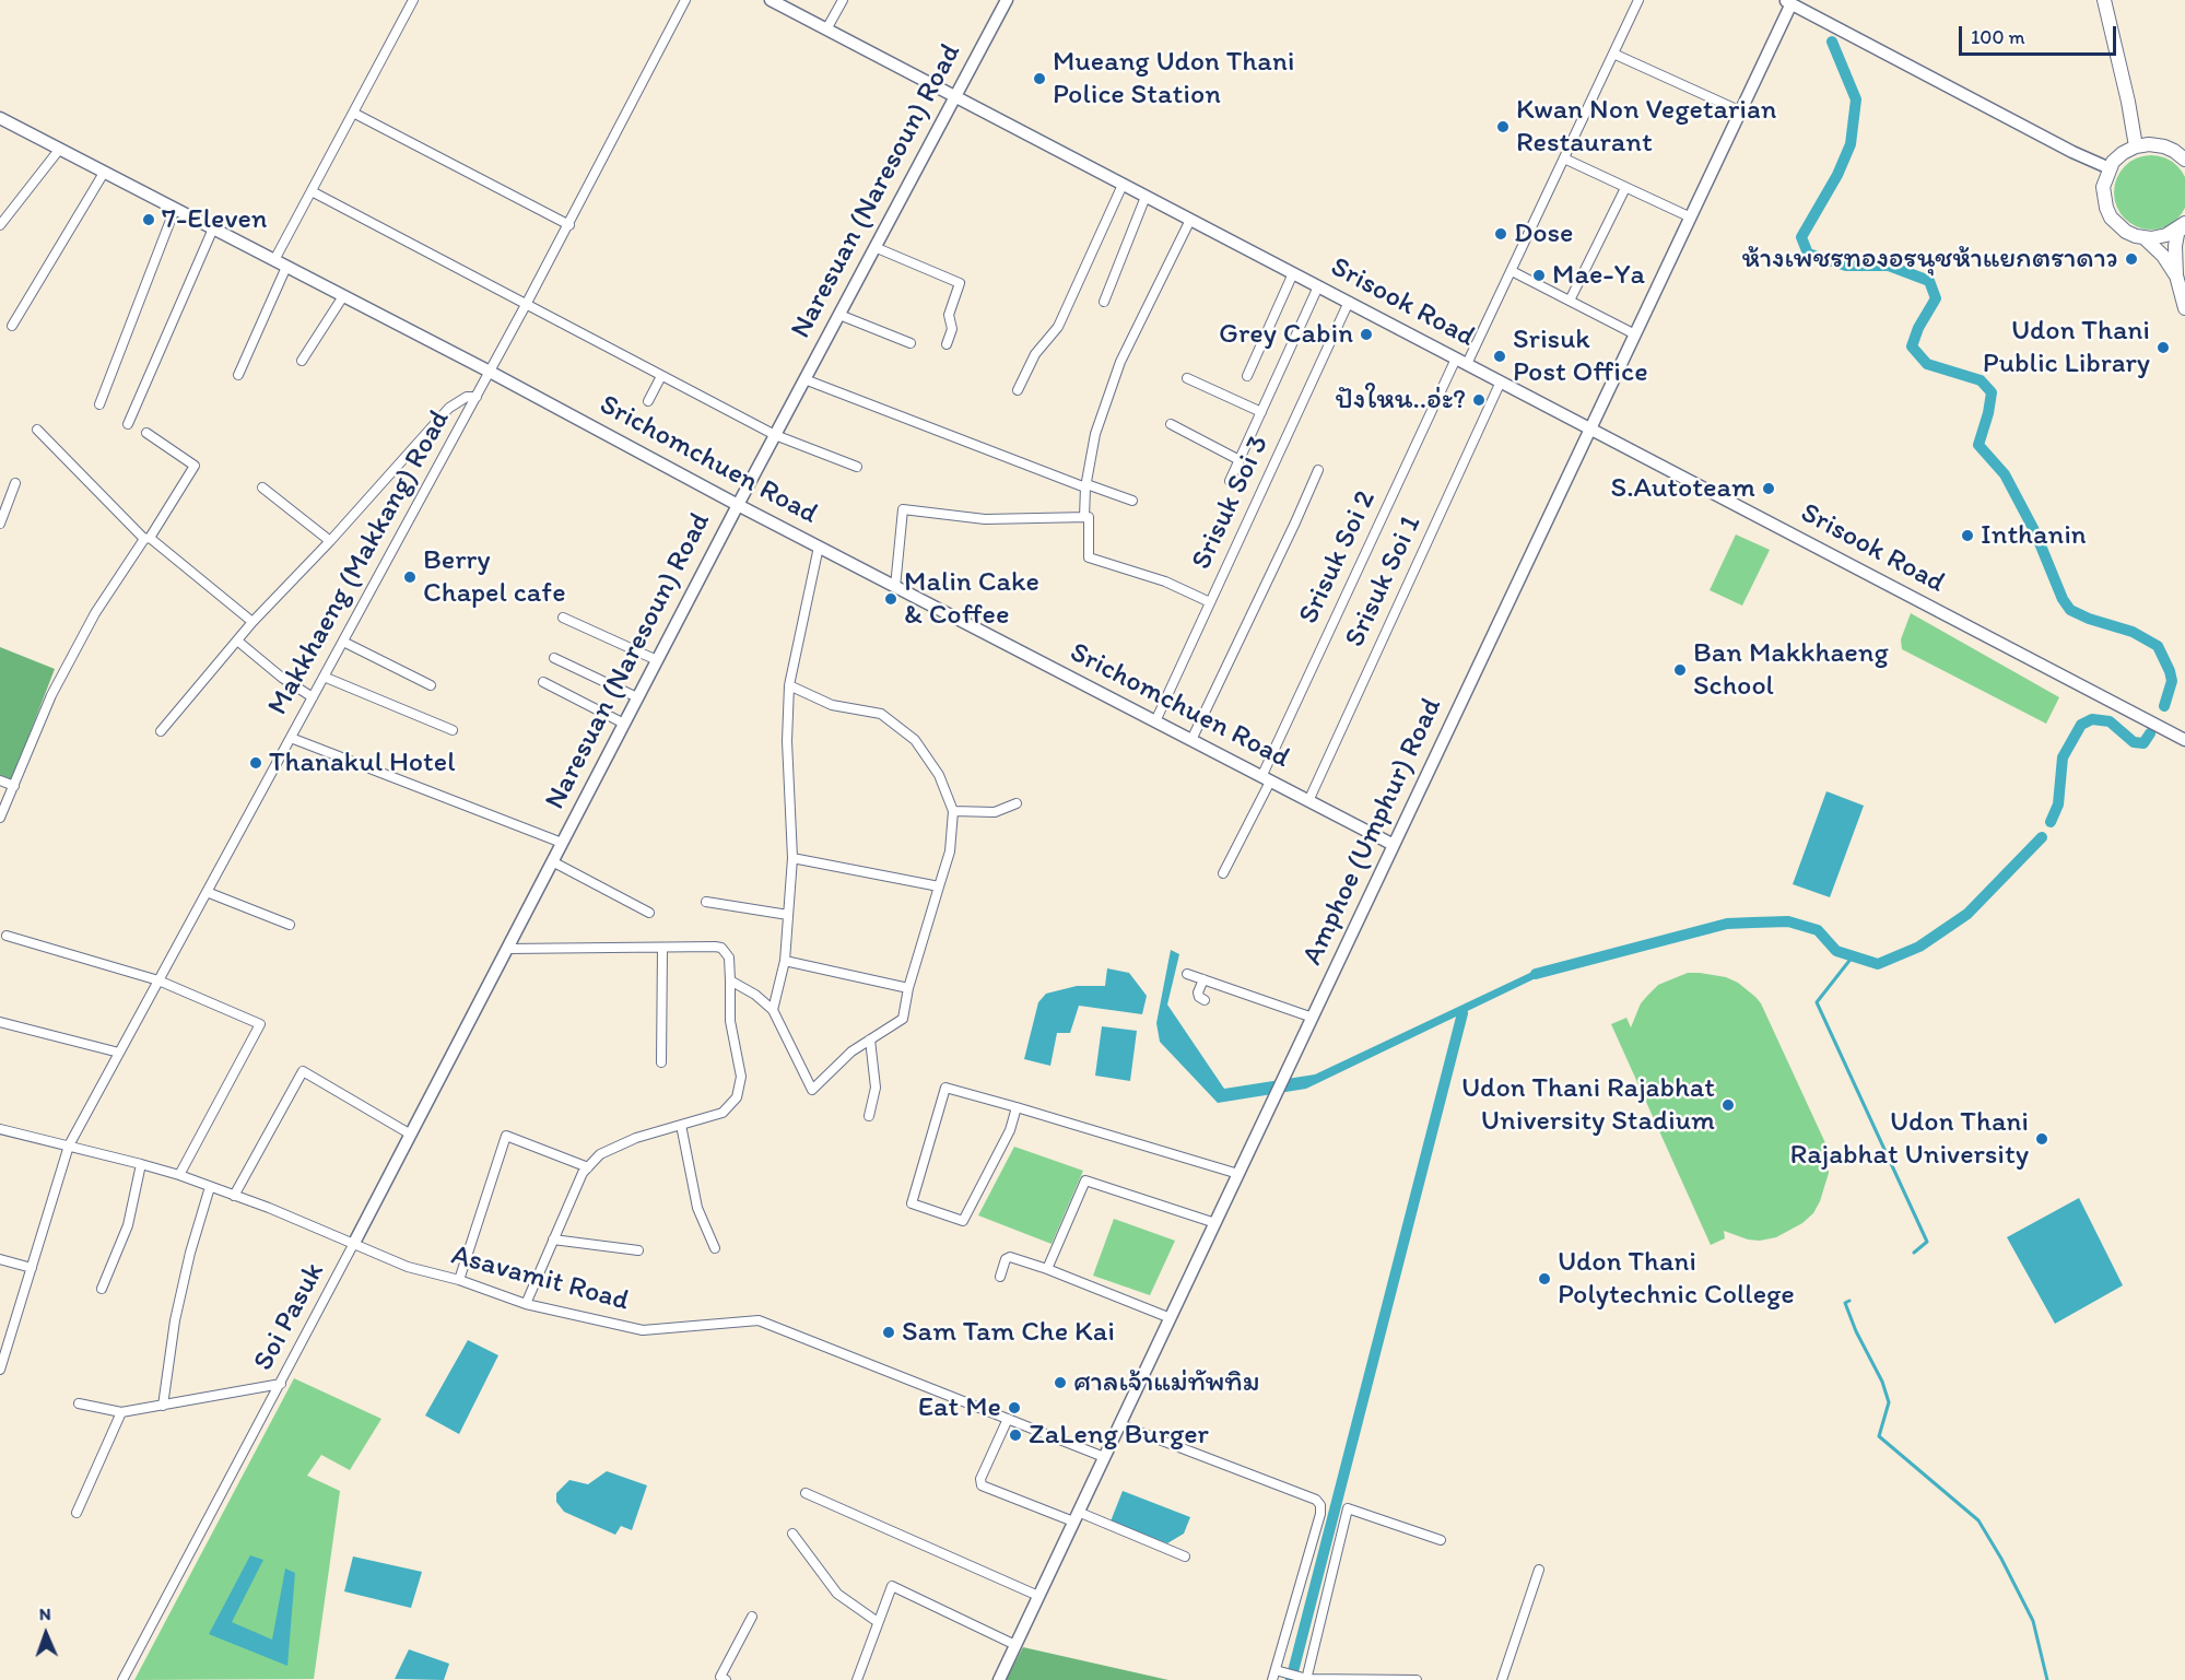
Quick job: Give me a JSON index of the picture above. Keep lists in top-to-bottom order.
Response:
{
  "streets": {
    "street": [
      "Naresuan (Naresoun) Road",
      "Srisook Road",
      "Srichomchuen Road",
      "Srisuk Soi 3",
      "Srisuk Soi 2",
      "Makkhaeng (Makkang) Road",
      "Srisuk Soi 1",
      "Amphoe (Umphur) Road",
      "Asavamit Road",
      "Soi Pasuk"
    ]
  },
  "crossings": [
    ["Naresuan (Naresoun) Road", "Srisook Road"],
    ["Naresuan (Naresoun) Road", "Srichomchuen Road"],
    ["Naresuan (Naresoun) Road", "Asavamit Road"],
    ["Naresuan (Naresoun) Road", "Soi Pasuk"],
    ["Srisook Road", "Srisuk Soi 3"],
    ["Srisook Road", "Srisuk Soi 2"],
    ["Srisook Road", "Srisuk Soi 1"],
    ["Srisook Road", "Amphoe (Umphur) Road"],
    ["Srichomchuen Road", "Srisuk Soi 3"],
    ["Srichomchuen Road", "Srisuk Soi 2"],
    ["Srichomchuen Road", "Makkhaeng (Makkang) Road"],
    ["Srichomchuen Road", "Srisuk Soi 1"],
    ["Srichomchuen Road", "Amphoe (Umphur) Road"],
    ["Makkhaeng (Makkang) Road", "Asavamit Road"],
    ["Amphoe (Umphur) Road", "Asavamit Road"],
    ["Asavamit Road", "Soi Pasuk"]
  ],
  "places": [
    "Mueang Udon Thani Police Station",
    "Kwan Non Vegetarian Restaurant",
    "7-Eleven",
    "Dose",
    "ห้างเพชรทองอรนุชห้าแยกตราดาว",
    "Mae-Ya",
    "Grey Cabin",
    "Udon Thani Public Library",
    "Srisuk Post Office",
    "ปังใหน..อ่ะ?",
    "S.Autoteam",
    "Inthanin",
    "Berry Chapel cafe",
    "Malin Cake & Coffee",
    "Ban Makkhaeng School",
    "Thanakul Hotel",
    "Udon Thani Rajabhat University Stadium",
    "Udon Thani Rajabhat University",
    "Udon Thani Polytechnic College",
    "Sam Tam Che Kai",
    "ศาลเจ้าแม่ทัพทิม",
    "Eat Me",
    "ZaLeng Burger"
  ],
  "scale_bar": "100 m",
  "north": "top"
}
